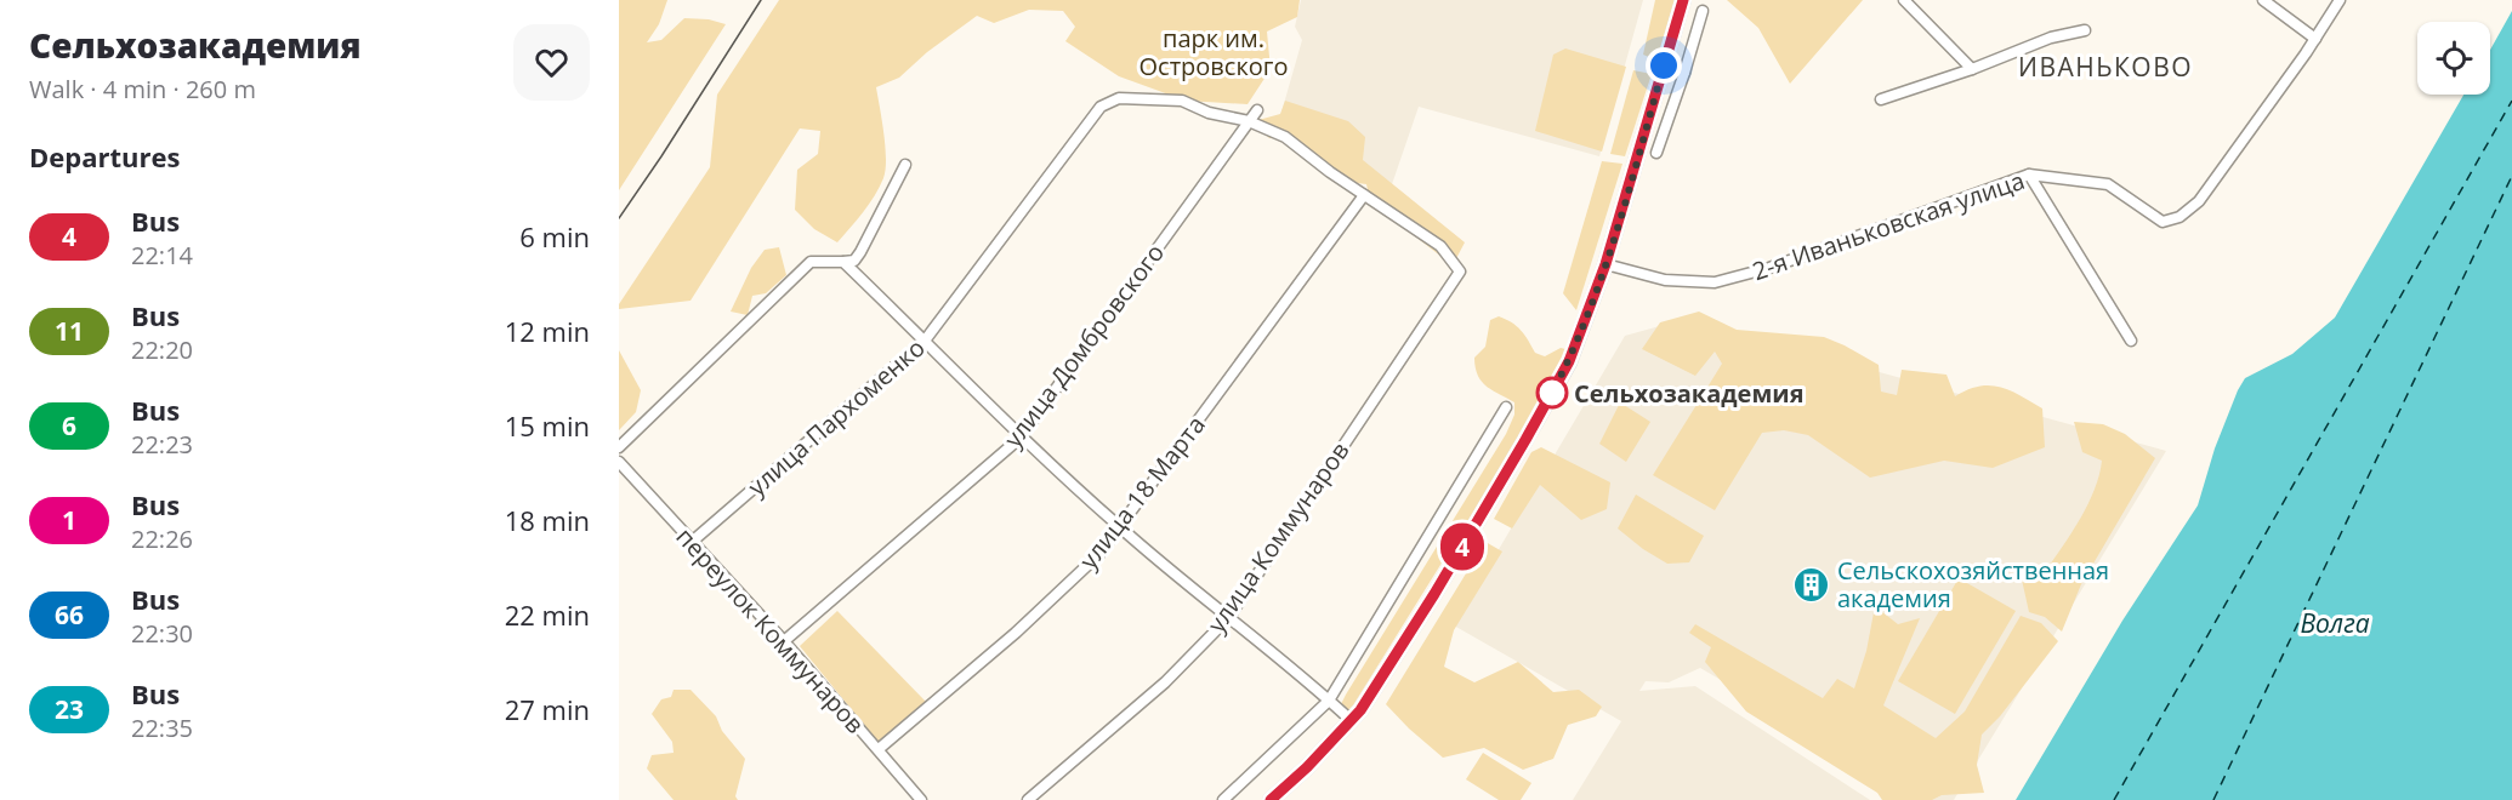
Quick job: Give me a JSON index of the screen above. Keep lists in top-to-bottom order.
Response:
{
  "streets": {
    "street": [
      "2-я Иваньковская улица",
      "улица Домбровского",
      "улица Пархоменко",
      "улица 18 Марта",
      "улица Коммунаров",
      "переулок Коммунаров"
    ]
  },
  "crossings": [
    ["улица Домбровского", "улица Пархоменко"],
    ["улица Домбровского", "переулок Коммунаров"],
    ["улица Пархоменко", "переулок Коммунаров"],
    ["улица 18 Марта", "улица Коммунаров"],
    ["улица 18 Марта", "переулок Коммунаров"]
  ],
  "districts": ["ИВАНЬКОВО"],
  "water": ["Волга"],
  "parks": ["парк им. Островского"],
  "places": {
    "other": ["Сельхозакадемия"],
    "building": ["Сельскохозяйственная академия"]
  },
  "lines": ["bus line 4"],
  "page": {
    "heading": [
      ["Сельхозакадемия", "Walk · 4 min · 260 m"],
      "Departures"
    ],
    "on_map": "4",
    "list": [
      {
        "mark": "4",
        "name": "Bus",
        "note": "22:14",
        "value": "6 min"
      },
      {
        "mark": "11",
        "name": "Bus",
        "note": "22:20",
        "value": "12 min"
      },
      {
        "mark": "6",
        "name": "Bus",
        "note": "22:23",
        "value": "15 min"
      },
      {
        "mark": "1",
        "name": "Bus",
        "note": "22:26",
        "value": "18 min"
      },
      {
        "mark": "66",
        "name": "Bus",
        "note": "22:30",
        "value": "22 min"
      },
      {
        "mark": "23",
        "name": "Bus",
        "note": "22:35",
        "value": "27 min"
      }
    ]
  }
}
